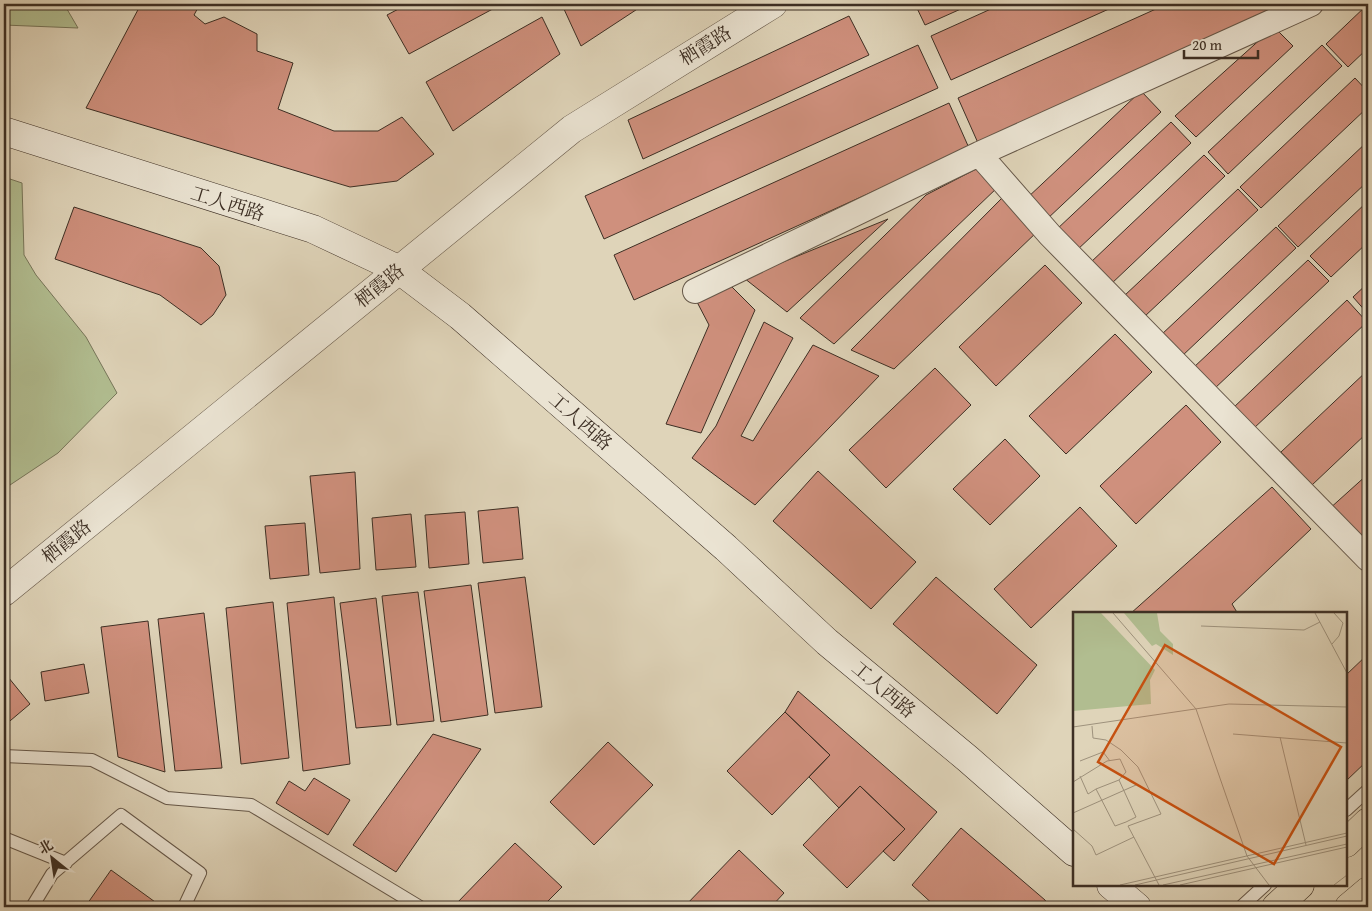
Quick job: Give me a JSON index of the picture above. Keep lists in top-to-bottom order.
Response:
{
  "streets": {
    "main road": ["栖霞路", "工人西路"]
  },
  "crossings": [
    ["栖霞路", "工人西路"]
  ],
  "scale_bar": "20 m",
  "north": "top left"
}
